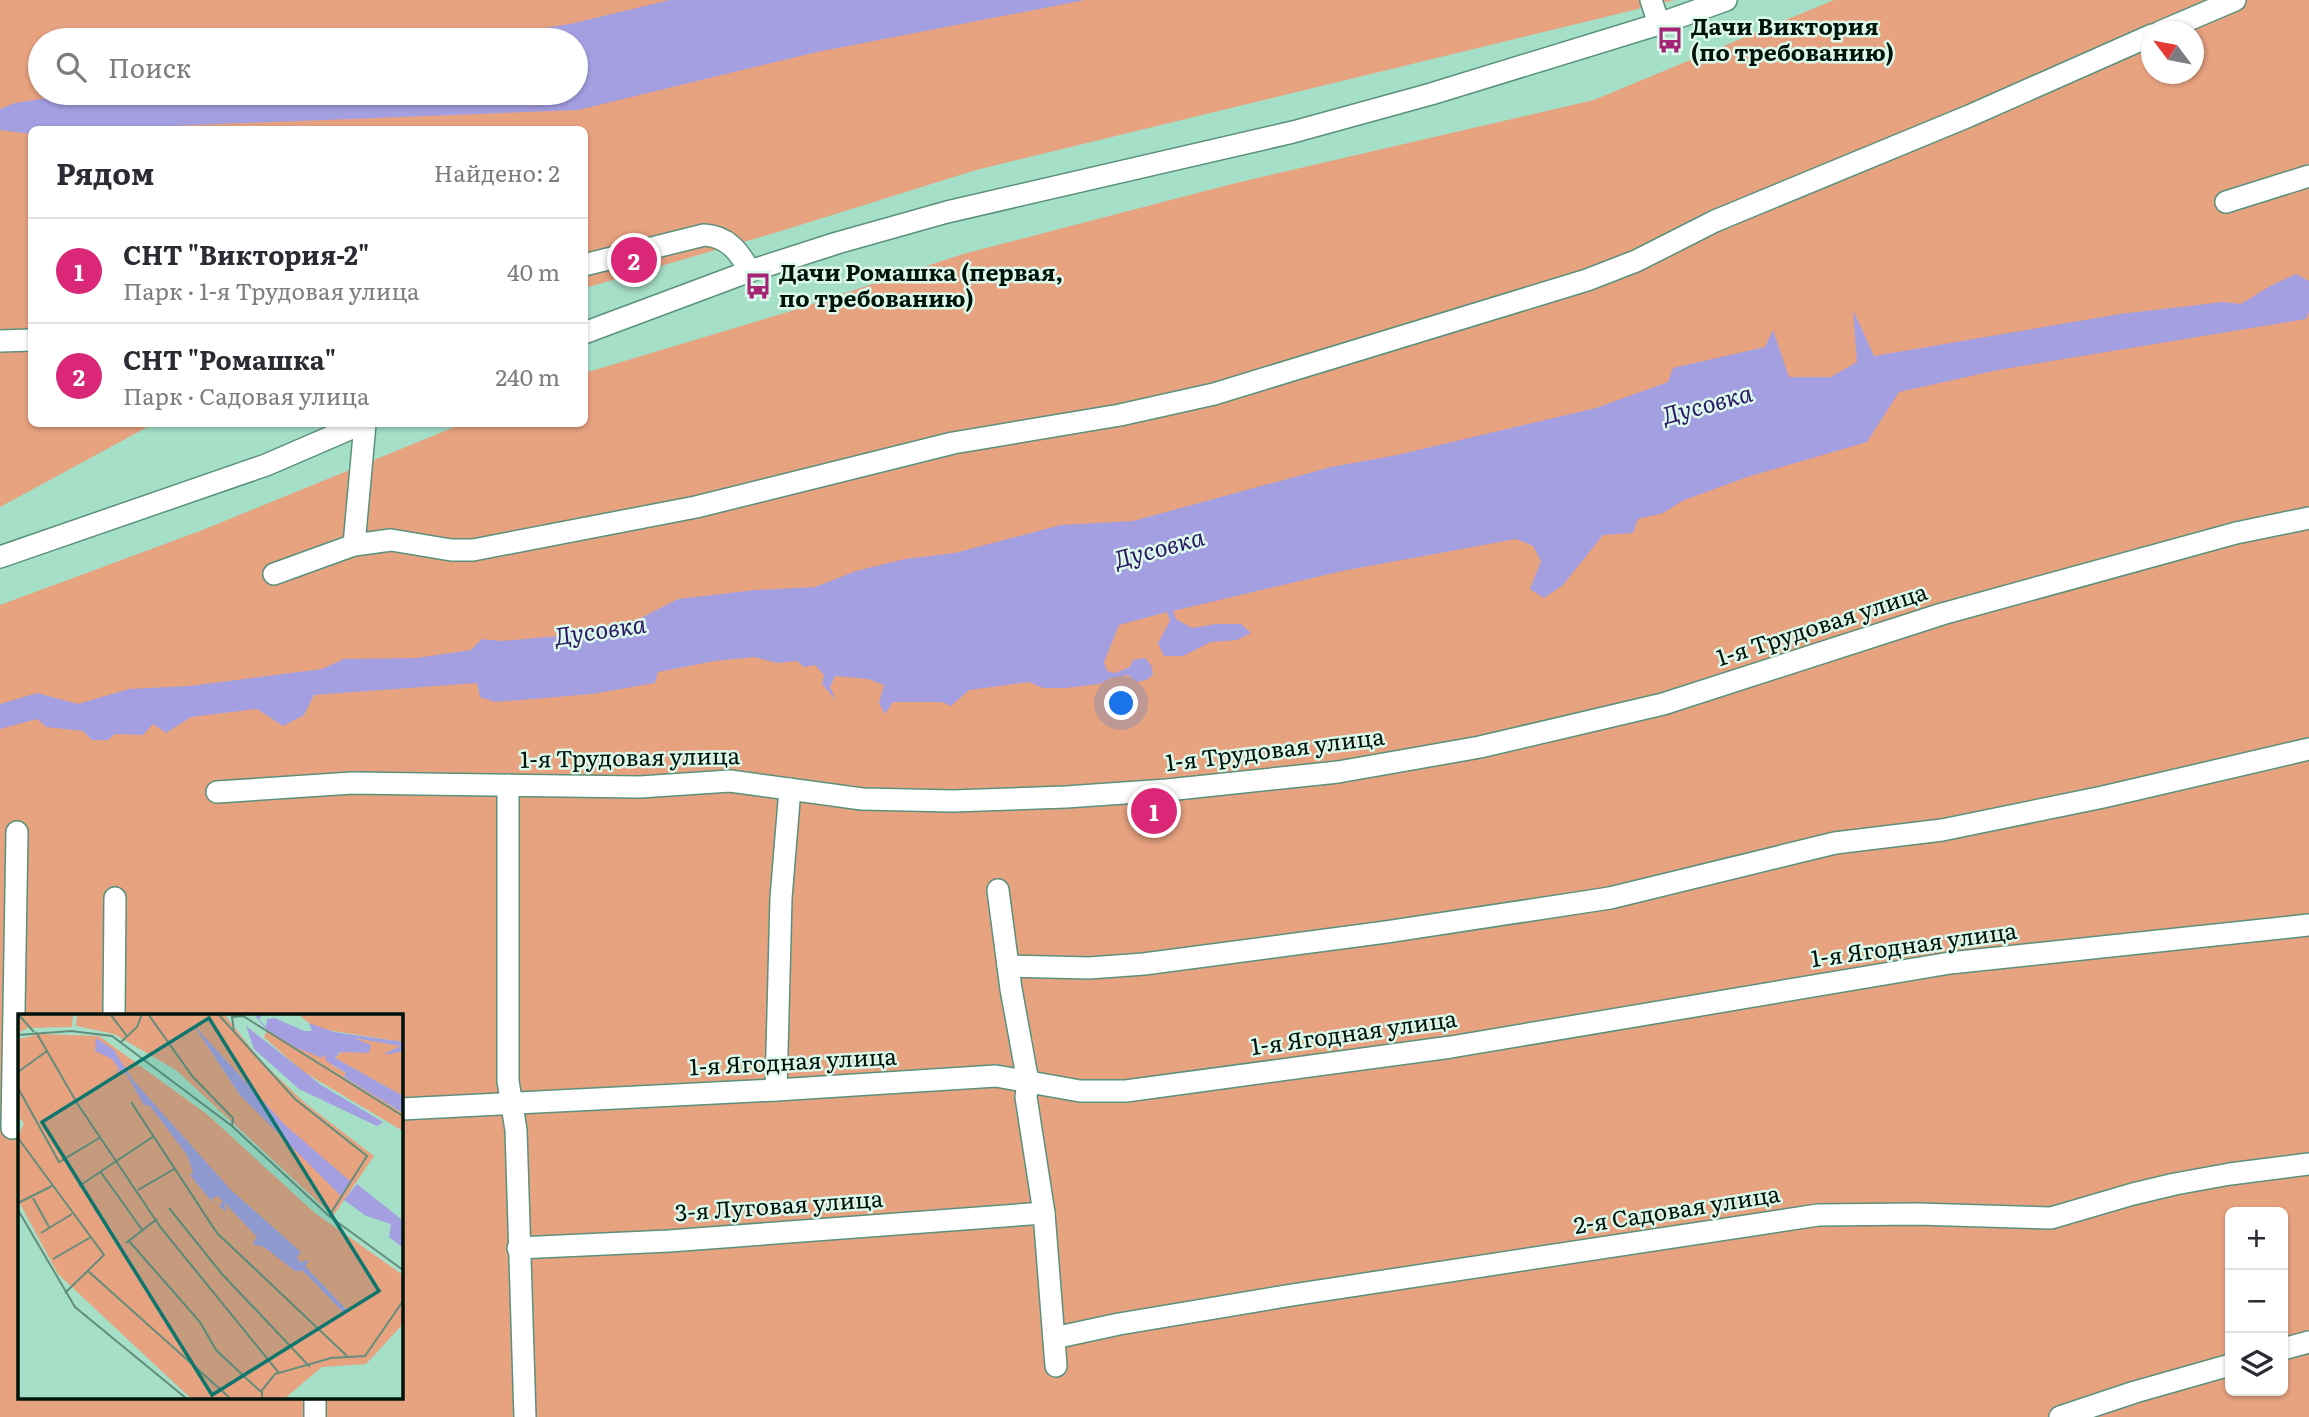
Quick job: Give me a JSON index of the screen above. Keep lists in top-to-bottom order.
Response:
{
  "streets": {
    "street": [
      "1-я Трудовая улица",
      "1-я Ягодная улица",
      "3-я Луговая улица",
      "2-я Садовая улица"
    ]
  },
  "water": ["Дусовка"],
  "places": {
    "bus stop": ["Дачи Виктория (по требованию)", "Дачи Ромашка (первая, по требованию)"]
  },
  "north": "top left",
  "page": {
    "search": "Поиск",
    "heading": ["Рядом", "Найдено: 2"],
    "list": [
      {
        "mark": "1",
        "name": "СНТ \"Виктория-2\"",
        "note": "Парк · 1-я Трудовая улица",
        "value": "40 m"
      },
      {
        "mark": "2",
        "name": "СНТ \"Ромашка\"",
        "note": "Парк · Садовая улица",
        "value": "240 m"
      }
    ],
    "pins": ["2", "1"],
    "map_buttons": ["+", "−"]
  }
}
